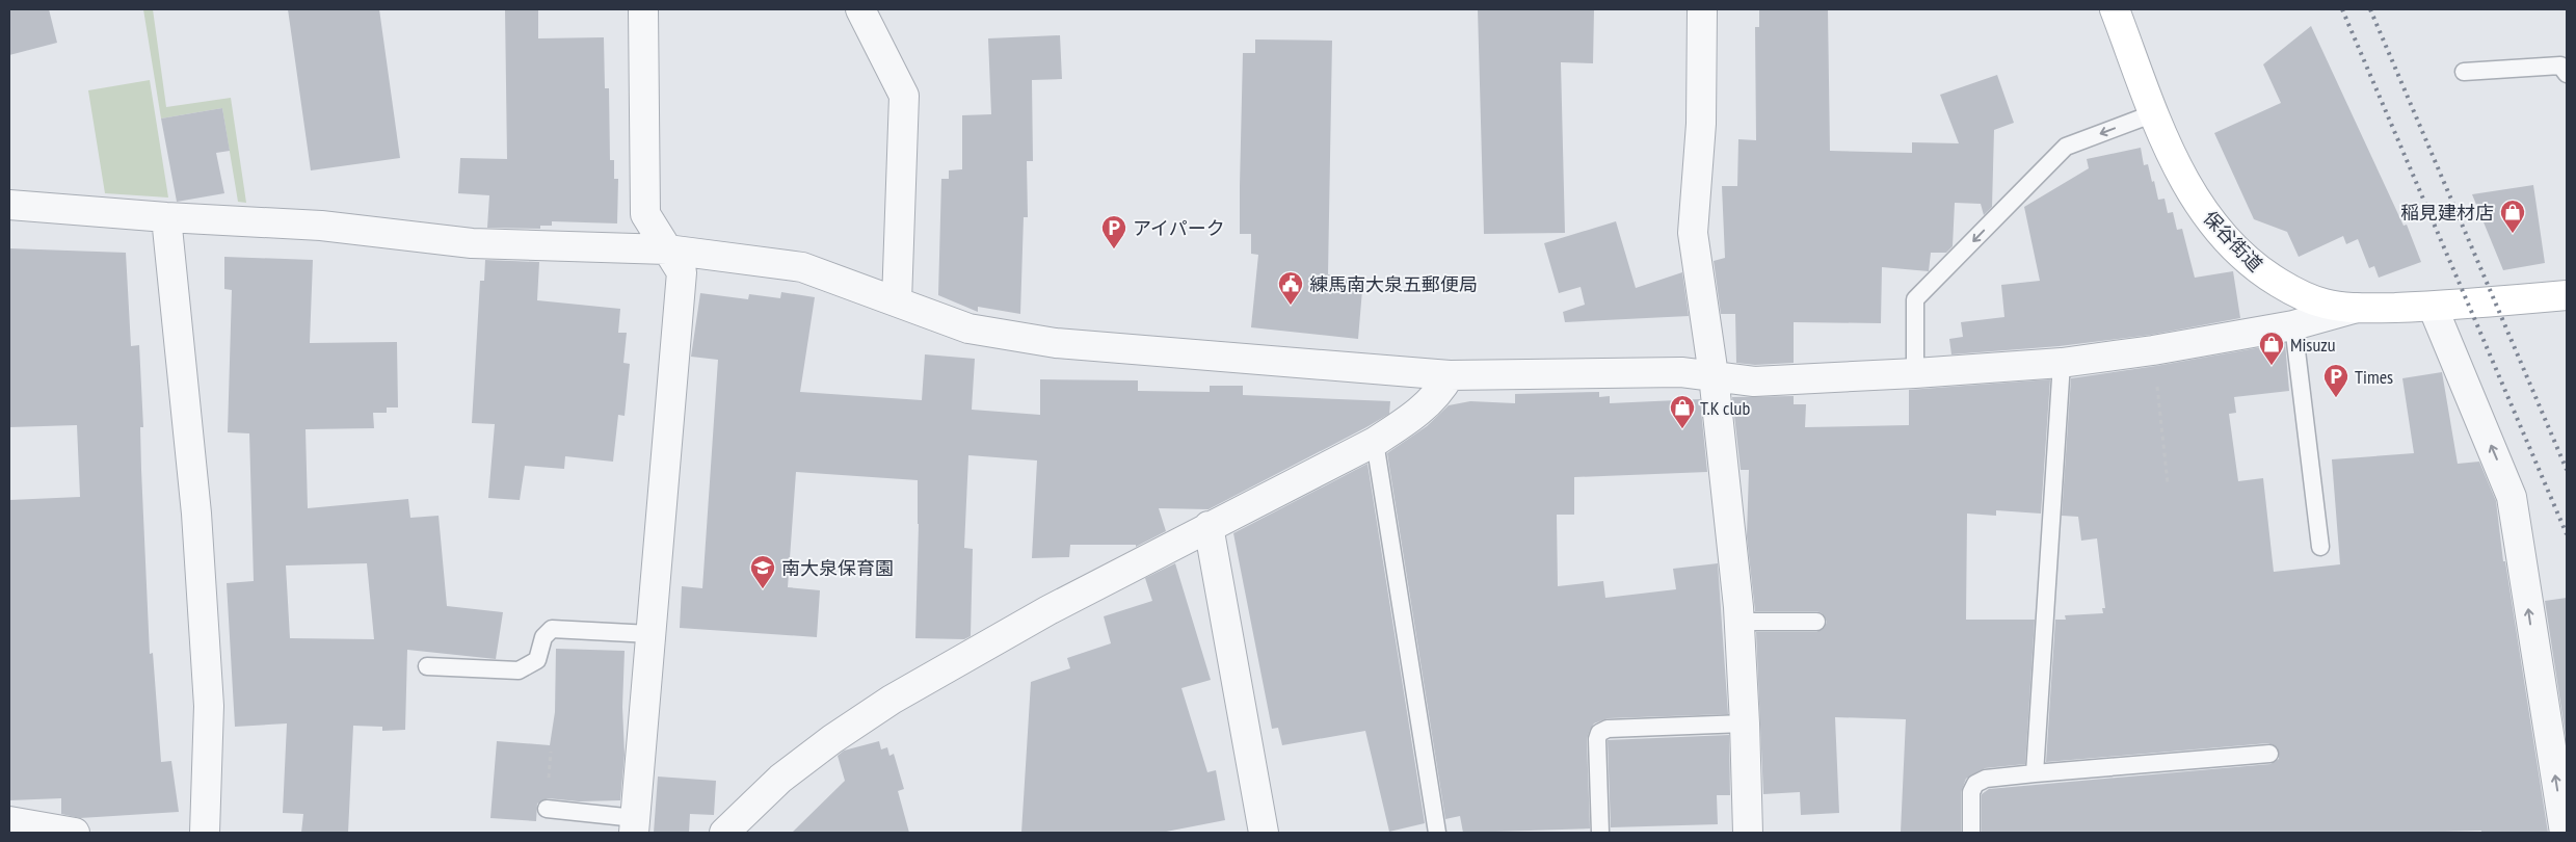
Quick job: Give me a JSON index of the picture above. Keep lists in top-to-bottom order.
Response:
{
  "streets": {
    "main road": ["保谷街道"]
  },
  "places": {
    "shop": ["稲見建材店", "Misuzu", "T.K club"],
    "parking": ["アイパーク", "Times"],
    "public building": ["練馬南大泉五郵便局"],
    "school or university": ["南大泉保育園"]
  }
}
